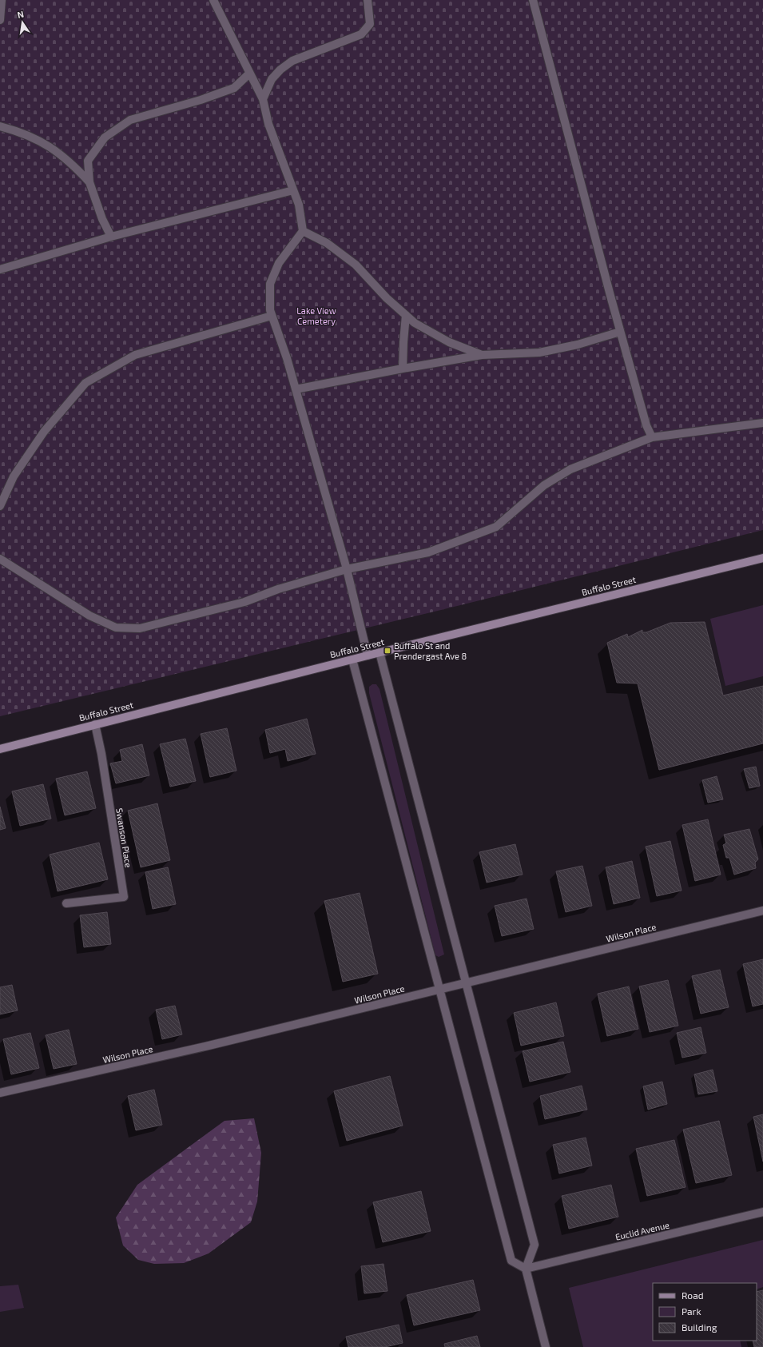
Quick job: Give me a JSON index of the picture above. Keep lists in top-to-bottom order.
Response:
{
  "streets": {
    "street": [
      "Buffalo Street",
      "Swanson Place",
      "Wilson Place",
      "Euclid Avenue"
    ]
  },
  "crossings": [
    ["Buffalo Street", "Swanson Place"]
  ],
  "parks": ["Lake View Cemetery"],
  "places": {
    "transit": ["Buffalo St and Prendergast Ave 8"]
  },
  "legend": ["Road", "Park", "Building"],
  "north": "top"
}
